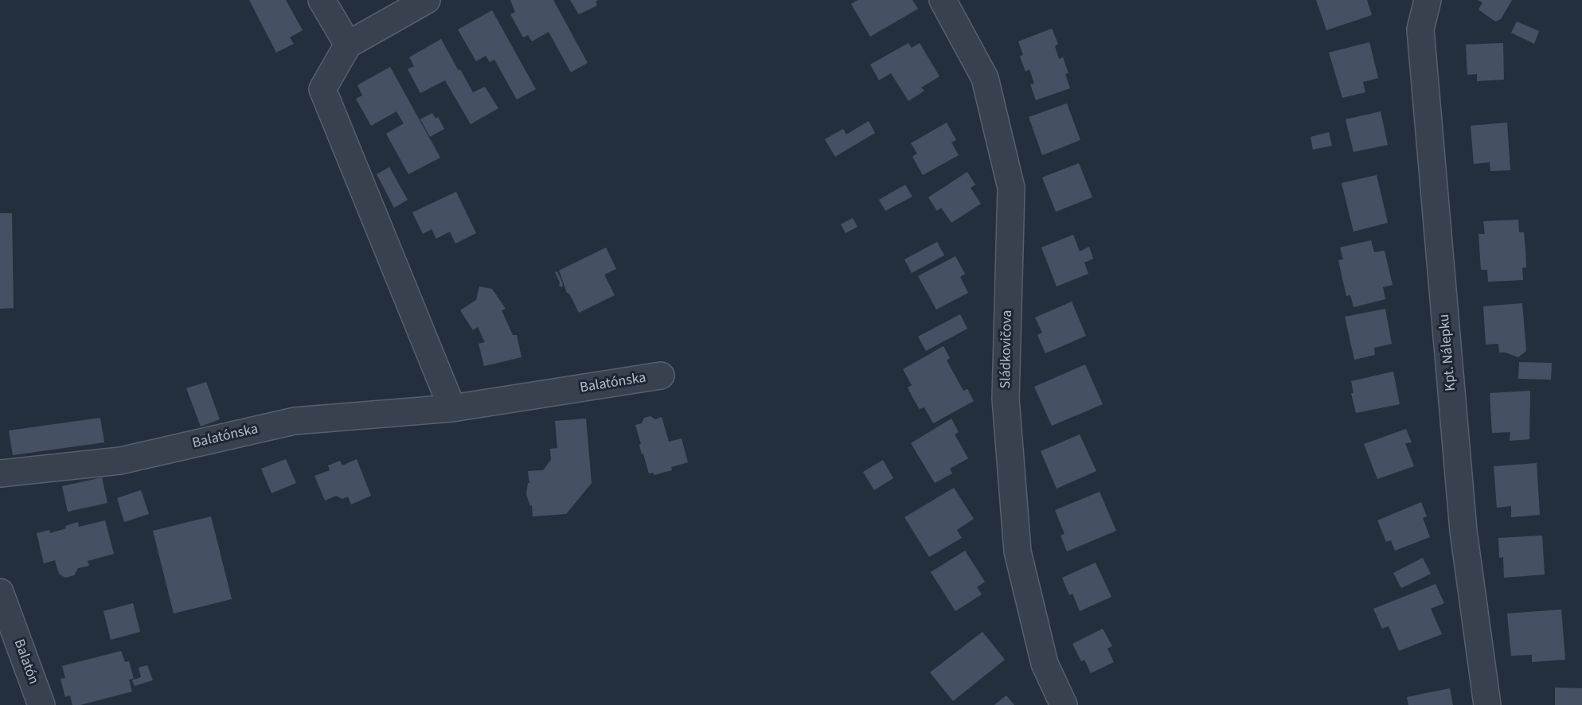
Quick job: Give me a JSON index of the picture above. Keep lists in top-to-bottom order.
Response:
{
  "streets": {
    "street": [
      "Sládkovičova",
      "Kpt. Nálepku",
      "Balatónska",
      "Balatón"
    ]
  }
}
